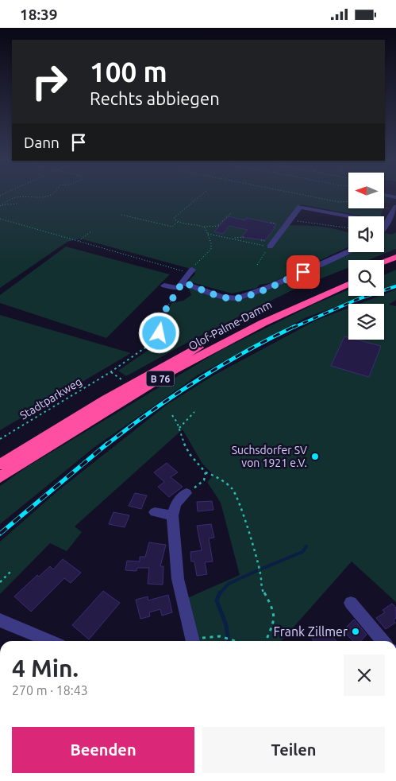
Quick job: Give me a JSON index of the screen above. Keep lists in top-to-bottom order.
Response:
{
  "streets": {
    "highway": ["Olof-Palme-Damm", "B 76"],
    "path": ["Stadtparkweg"]
  },
  "places": ["Suchsdorfer SV von 1921 e.V.", "Frank Zillmer"],
  "north": "left",
  "page": {
    "status": "18:39",
    "turn": ["100 m", "Rechts abbiegen"],
    "then": "Dann",
    "heading": ["4 Min.", "270 m · 18:43"],
    "buttons": ["Beenden", "Teilen"]
  }
}
